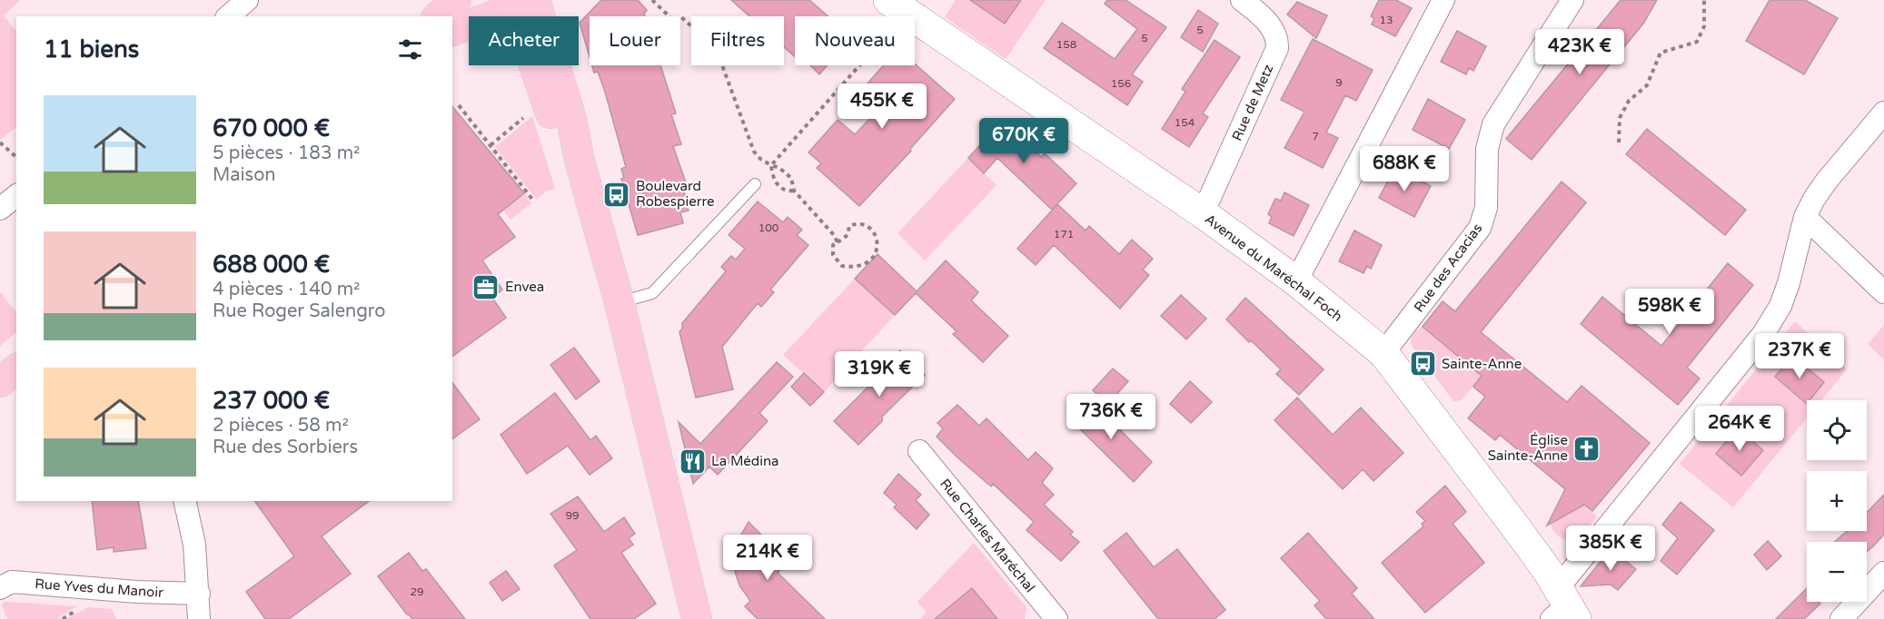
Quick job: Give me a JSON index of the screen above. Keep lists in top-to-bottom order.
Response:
{
  "streets": {
    "street": [
      "Rue de Metz",
      "Avenue du Maréchal Foch",
      "Rue des Acacias",
      "Rue Charles Maréchal",
      "Rue Yves du Manoir"
    ]
  },
  "crossings": [
    ["Rue de Metz", "Avenue du Maréchal Foch"],
    ["Avenue du Maréchal Foch", "Rue des Acacias"]
  ],
  "places": {
    "bus stop": ["Boulevard Robespierre", "Sainte-Anne"],
    "office": ["Envea"],
    "church": ["Église Sainte-Anne"],
    "restaurant": ["La Médina"]
  },
  "house_numbers": [
    "13",
    "5",
    "5",
    "158",
    "9",
    "156",
    "154",
    "7",
    "100",
    "171",
    "99",
    "29"
  ],
  "page": {
    "chip": [
      "Acheter",
      "Louer",
      "Filtres",
      "Nouveau"
    ],
    "heading": "11 biens",
    "price": [
      "423K €",
      "455K €",
      "670K €",
      "688K €",
      "598K €",
      "237K €",
      "319K €",
      "736K €",
      "264K €",
      "385K €",
      "214K €"
    ],
    "list": [
      {
        "name": "670 000 €",
        "note": "5 pièces · 183 m² · Maison"
      },
      {
        "name": "688 000 €",
        "note": "4 pièces · 140 m² · Rue Roger Salengro"
      },
      {
        "name": "237 000 €",
        "note": "2 pièces · 58 m² · Rue des Sorbiers"
      }
    ],
    "map_buttons": ["+", "−"]
  }
}
